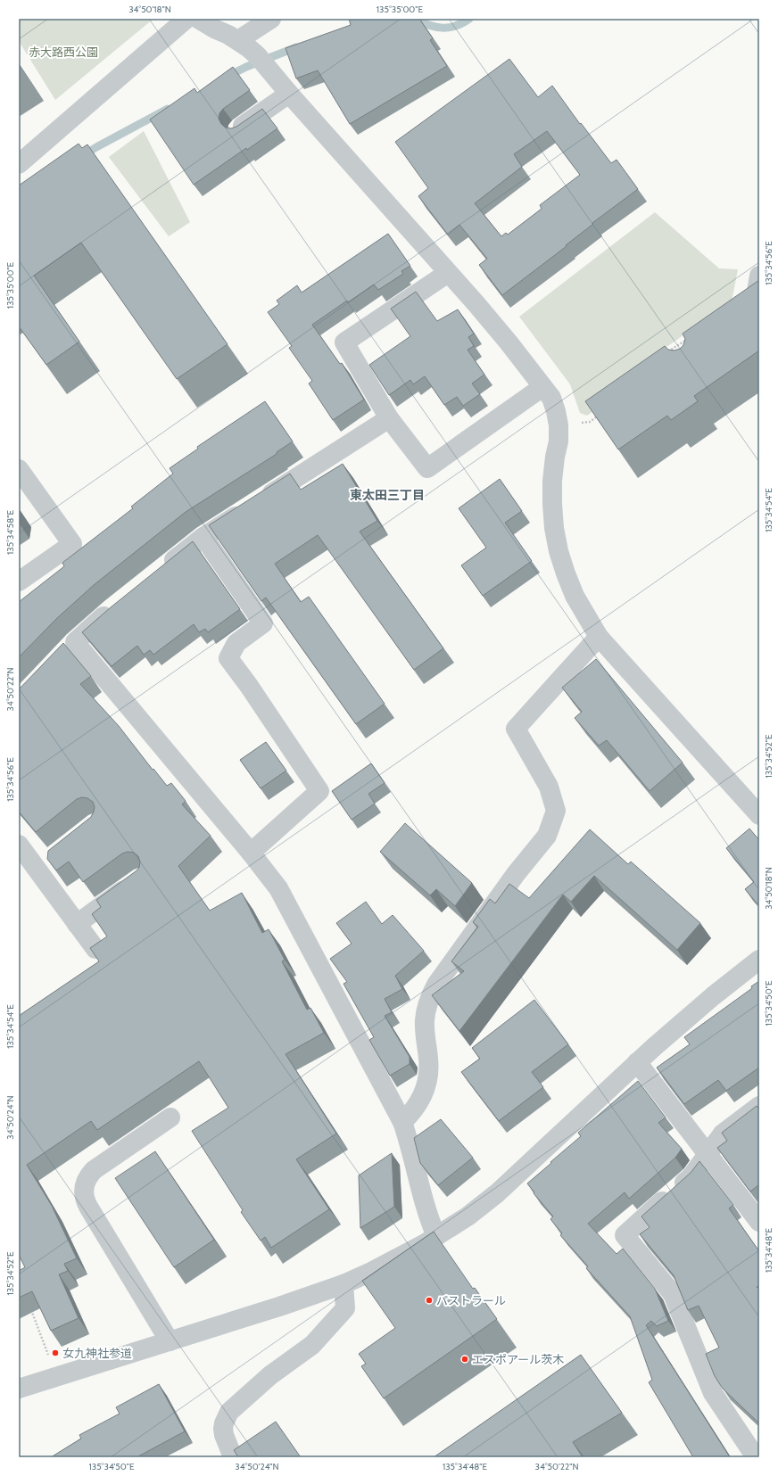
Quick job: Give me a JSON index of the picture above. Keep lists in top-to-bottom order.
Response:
{
  "districts": ["東太田三丁目"],
  "parks": ["赤大路西公園"],
  "places": ["パストラール", "女九神社参道", "エスポアール茨木"],
  "coordinates": [
    "34°50'18\"N",
    "135°35'00\"E",
    "135°34'56\"E",
    "135°34'54\"E",
    "135°34'58\"E",
    "34°50'22\"N",
    "135°34'52\"E",
    "135°34'50\"E",
    "34°50'24\"N",
    "135°34'48\"E"
  ]
}
